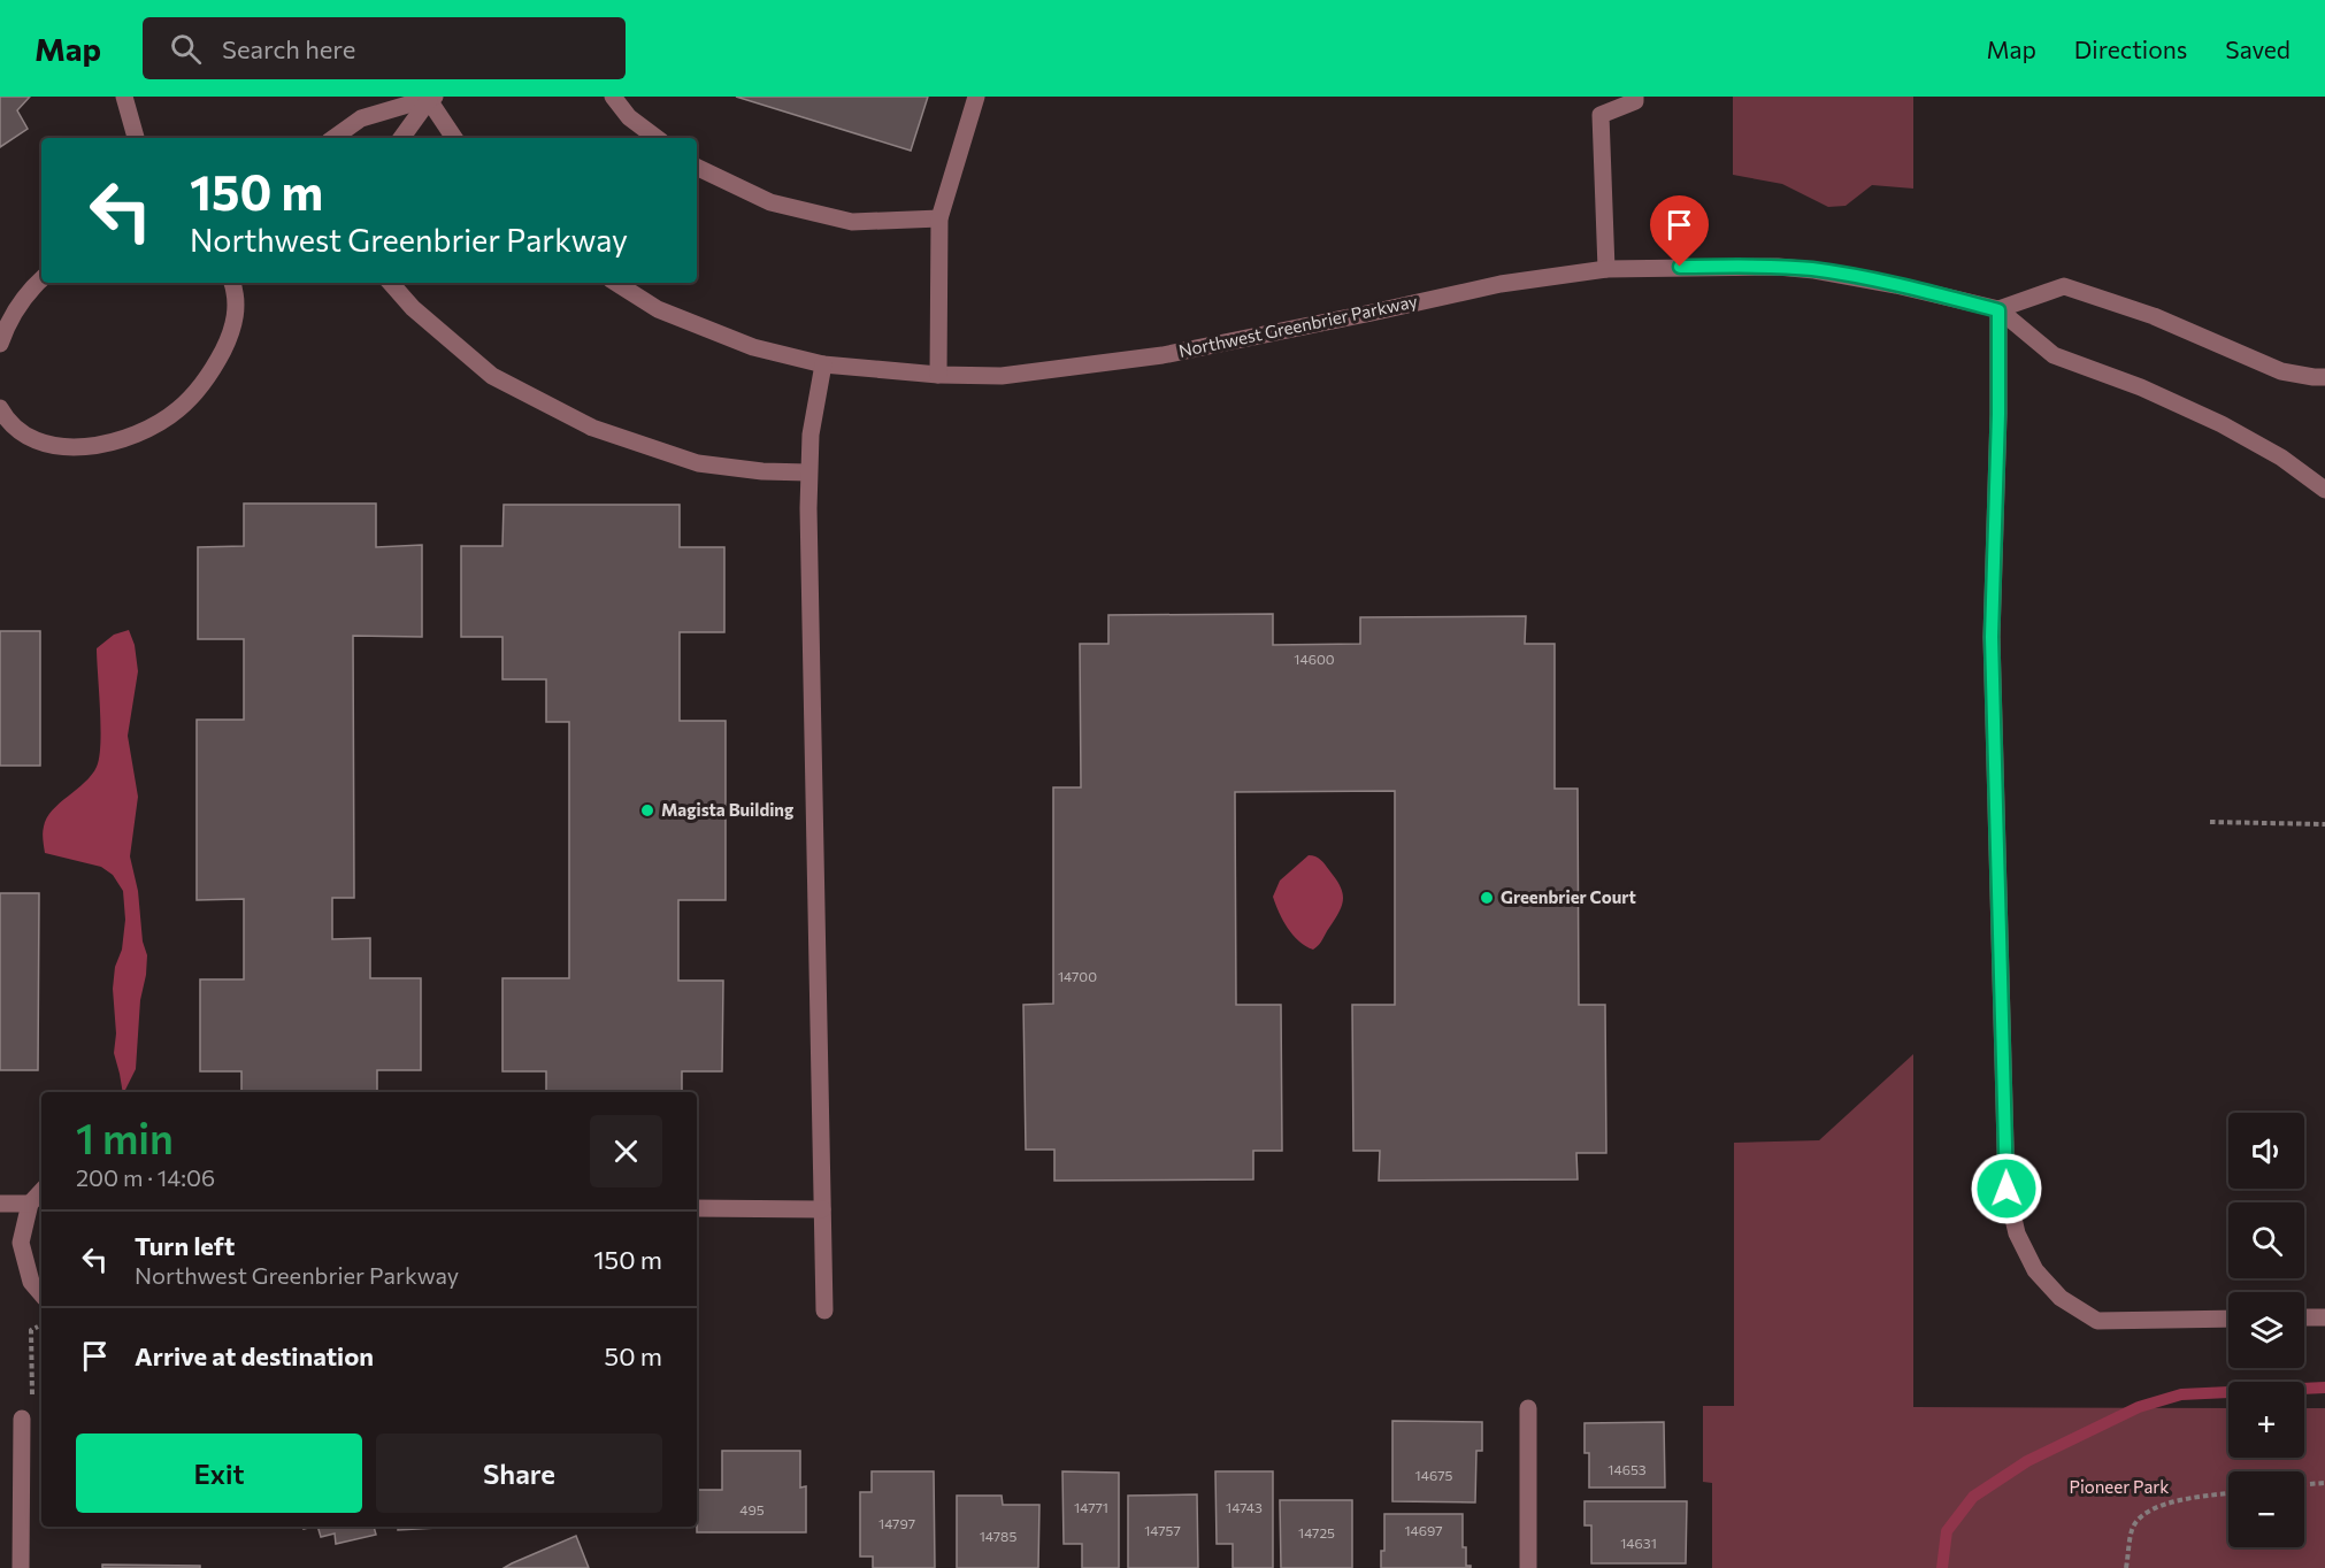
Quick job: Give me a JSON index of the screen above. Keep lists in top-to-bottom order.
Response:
{
  "streets": {
    "street": ["Northwest Greenbrier Parkway"]
  },
  "parks": ["Pioneer Park"],
  "places": ["Magista Building", "Greenbrier Court"],
  "house_numbers": [
    "14600",
    "14700",
    "14653",
    "14675",
    "14771",
    "14743",
    "495",
    "14797",
    "14757",
    "14697",
    "14725",
    "14785",
    "14631"
  ],
  "page": {
    "header": "Map",
    "search": "Search here",
    "nav": ["Map", "Directions", "Saved"],
    "turn": ["150 m", "Northwest Greenbrier Parkway"],
    "heading": ["1 min", "200 m · 14:06"],
    "map_buttons": ["+", "−"],
    "list": [
      {
        "name": "Turn left",
        "note": "Northwest Greenbrier Parkway",
        "value": "150 m"
      },
      {
        "name": "Arrive at destination",
        "value": "50 m"
      }
    ],
    "buttons": ["Exit", "Share"]
  }
}
